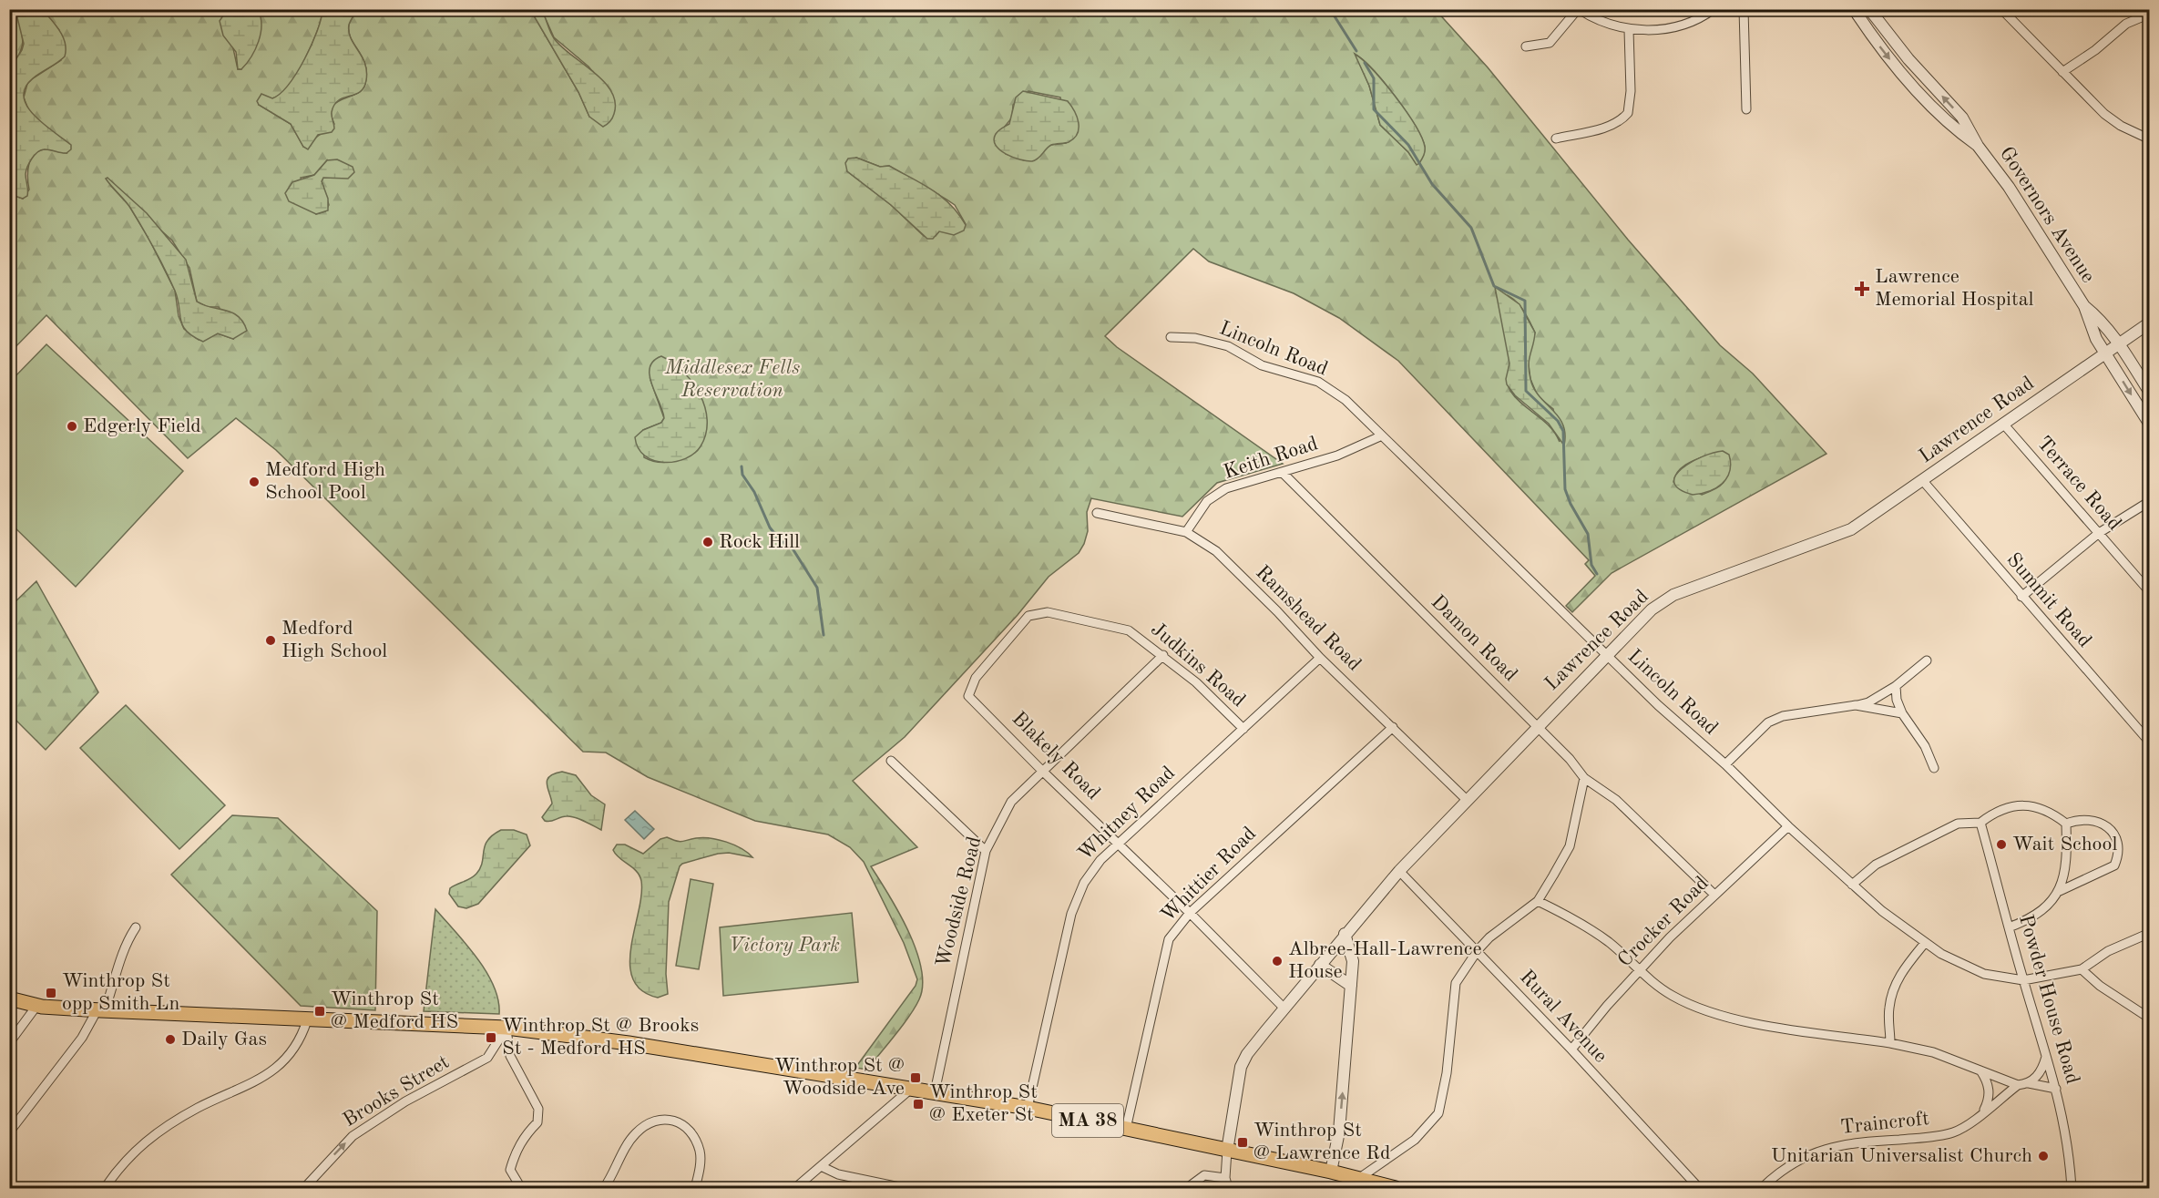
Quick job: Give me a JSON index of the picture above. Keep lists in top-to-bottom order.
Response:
{
  "streets": {
    "main road": ["MA 38"],
    "street": [
      "Governors Avenue",
      "Lincoln Road",
      "Lawrence Road",
      "Keith Road",
      "Terrace Road",
      "Summit Road",
      "Ramshead Road",
      "Damon Road",
      "Judkins Road",
      "Blakely Road",
      "Whitney Road",
      "Whittier Road",
      "Woodside Road",
      "Crocker Road",
      "Powder House Road",
      "Rural Avenue",
      "Brooks Street",
      "Traincroft"
    ]
  },
  "crossings": [
    ["Governors Avenue", "Lawrence Road"],
    ["Lincoln Road", "Lawrence Road"],
    ["Lincoln Road", "Keith Road"],
    ["Lincoln Road", "Crocker Road"],
    ["Lincoln Road", "Powder House Road"],
    ["Lawrence Road", "Terrace Road"],
    ["Lawrence Road", "Summit Road"],
    ["Lawrence Road", "Ramshead Road"],
    ["Lawrence Road", "Damon Road"],
    ["Lawrence Road", "Blakely Road"],
    ["Lawrence Road", "Rural Avenue"],
    ["Lawrence Road", "MA 38"],
    ["Keith Road", "Ramshead Road"],
    ["Keith Road", "Damon Road"],
    ["Ramshead Road", "Whitney Road"],
    ["Ramshead Road", "Whittier Road"],
    ["Damon Road", "Crocker Road"],
    ["Judkins Road", "Blakely Road"],
    ["Judkins Road", "Whitney Road"],
    ["Judkins Road", "Woodside Road"],
    ["Blakely Road", "Whitney Road"],
    ["Blakely Road", "Whittier Road"],
    ["Blakely Road", "Woodside Road"],
    ["Whitney Road", "MA 38"],
    ["Whittier Road", "MA 38"],
    ["Woodside Road", "MA 38"],
    ["Crocker Road", "Rural Avenue"],
    ["Powder House Road", "Traincroft"],
    ["Brooks Street", "MA 38"]
  ],
  "one_way": ["Brooks Street"],
  "parks": ["Middlesex Fells Reservation", "Victory Park"],
  "places": {
    "health": ["Lawrence Memorial Hospital"],
    "other": [
      "Edgerly Field",
      "Medford High School Pool",
      "Rock Hill",
      "Medford High School",
      "Wait School",
      "Albree-Hall-Lawrence House",
      "Daily Gas",
      "Unitarian Universalist Church"
    ],
    "transit": [
      "Winthrop St opp Smith Ln",
      "Winthrop St @ Medford HS",
      "Winthrop St @ Brooks St - Medford HS",
      "Winthrop St @ Woodside Ave",
      "Winthrop St @ Exeter St",
      "Winthrop St @ Lawrence Rd"
    ]
  }
}
